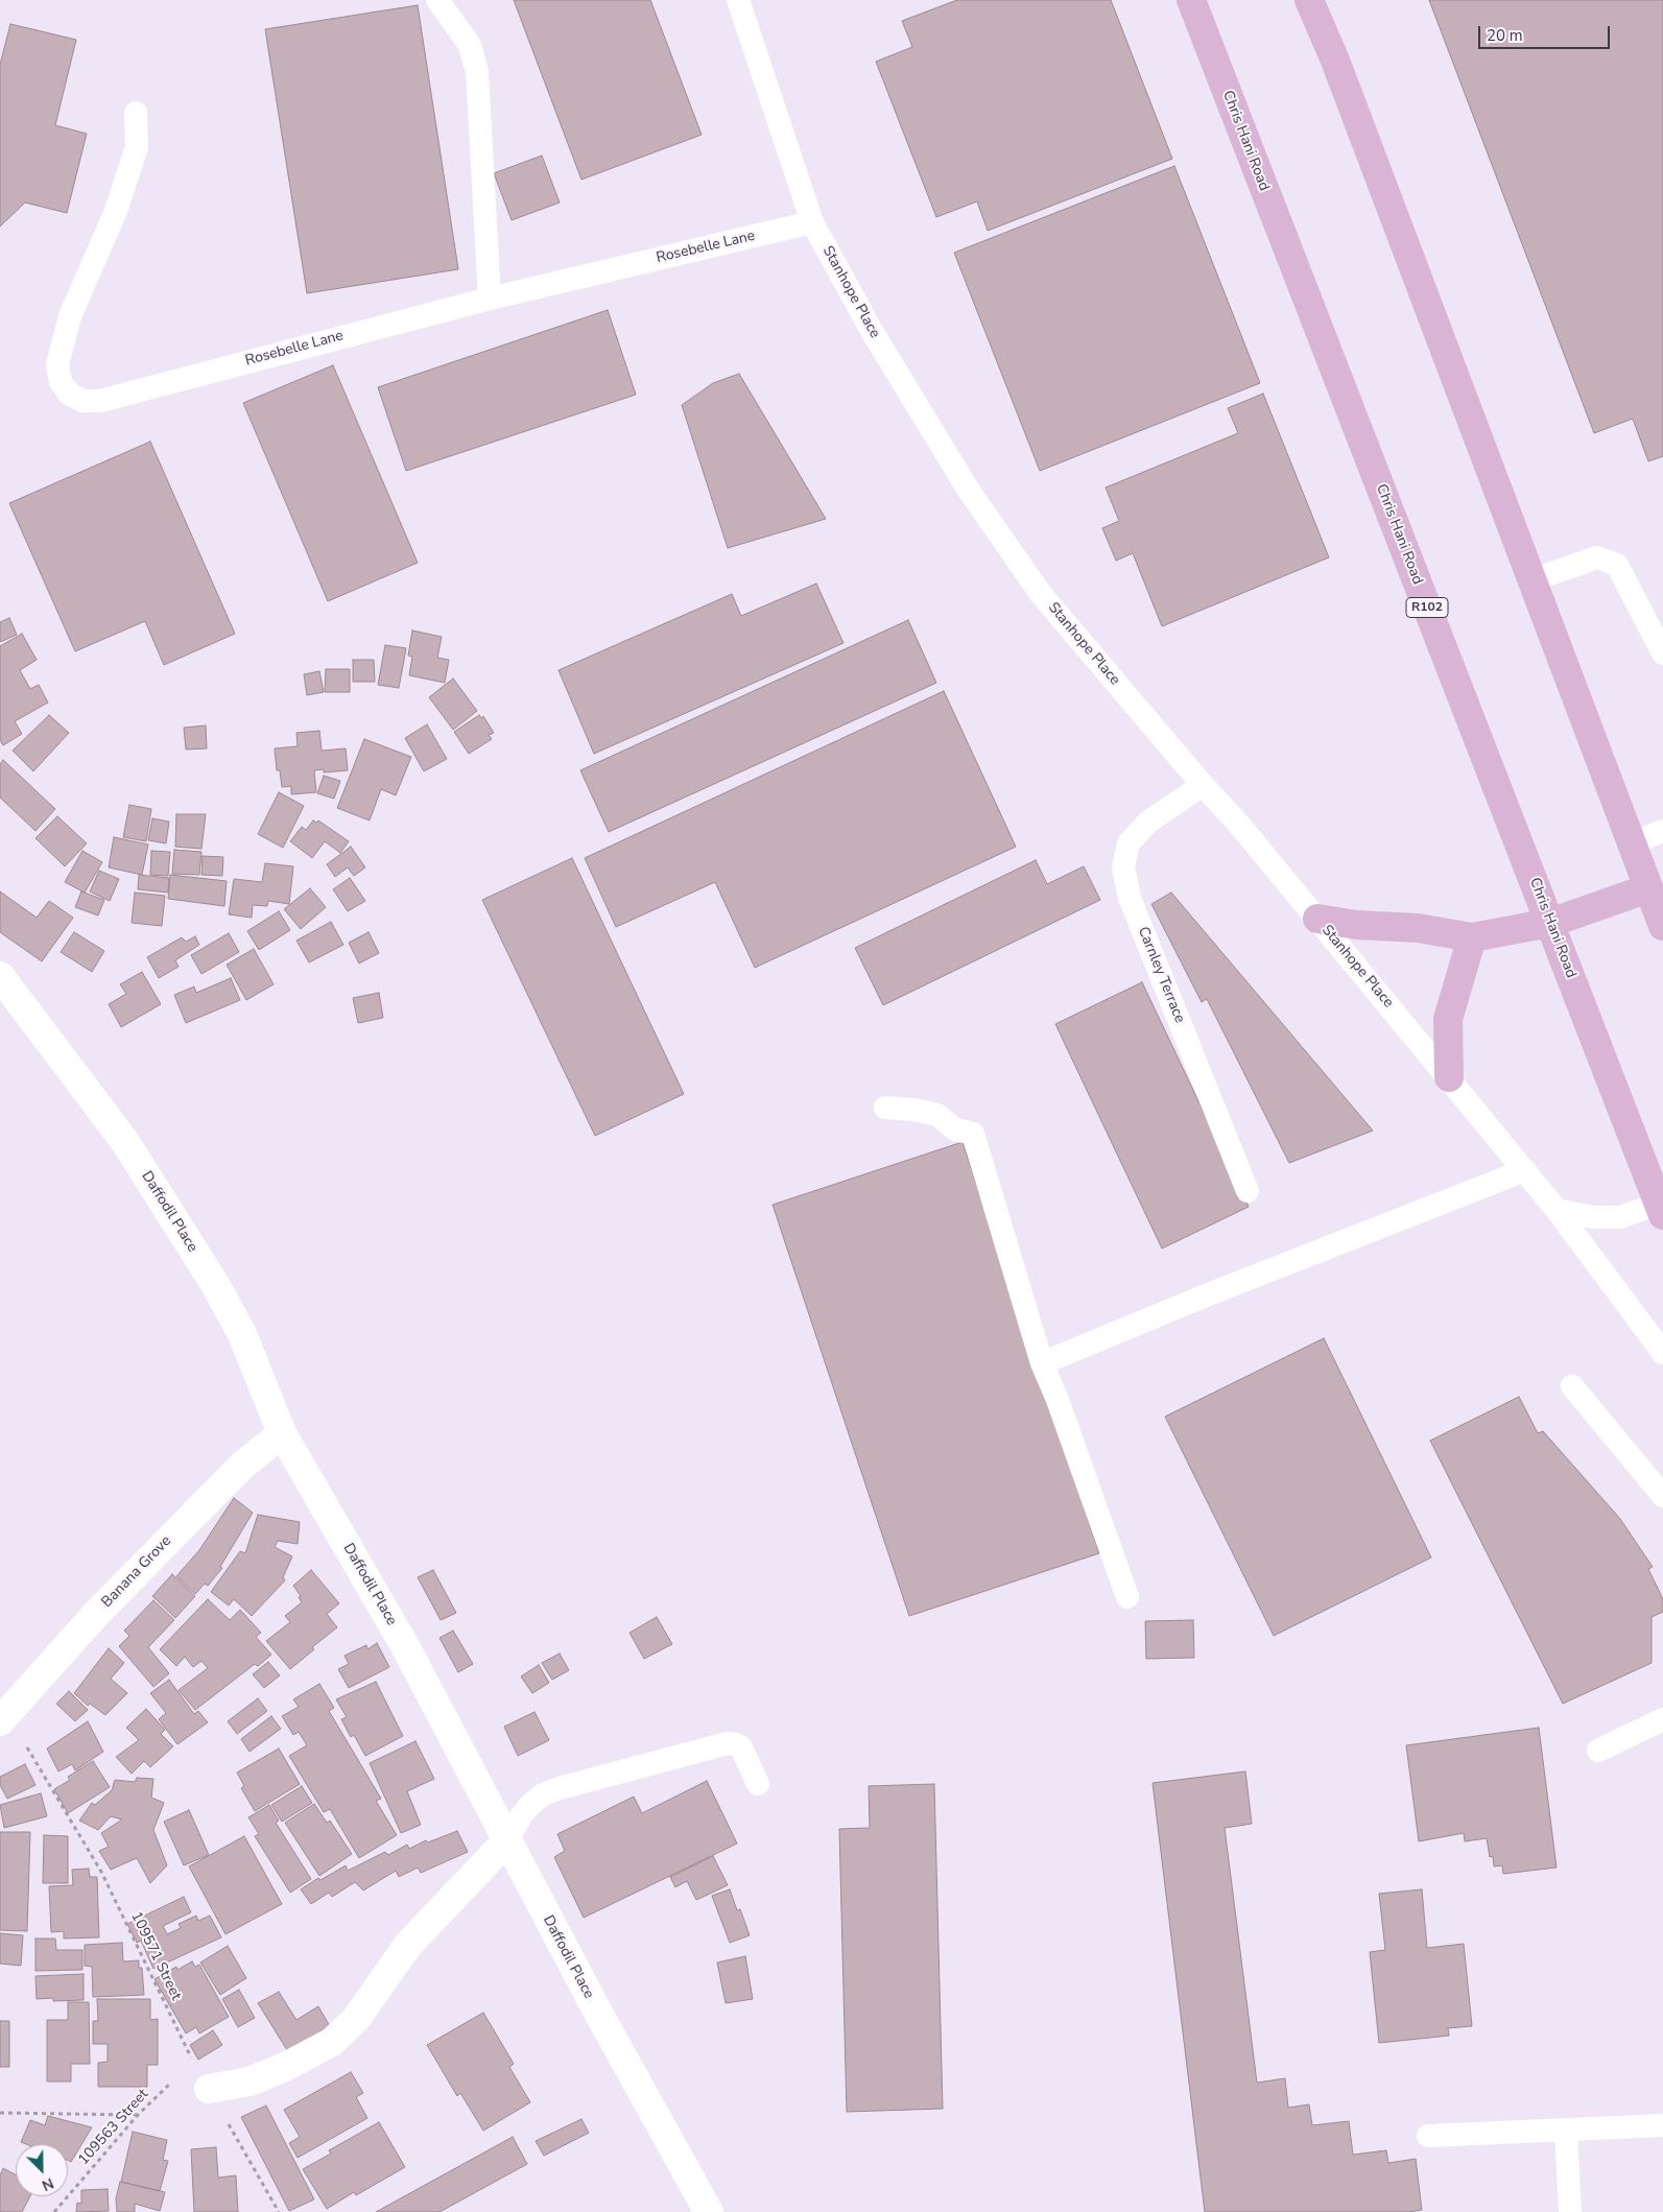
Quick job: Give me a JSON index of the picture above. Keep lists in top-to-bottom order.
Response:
{
  "streets": {
    "main road": ["Chris Hani Road", "R102"],
    "street": ["Daffodil Place", "Banana Grove"],
    "lane": ["Rosebelle Lane", "Stanhope Place", "Carnley Terrace"],
    "path": ["109571 Street", "109563 Street"]
  },
  "crossings": [
    ["Rosebelle Lane", "Stanhope Place"],
    ["Stanhope Place", "Carnley Terrace"],
    ["Daffodil Place", "Banana Grove"],
    ["Banana Grove", "109571 Street"]
  ],
  "scale_bar": "20 m",
  "north": "bottom right"
}
